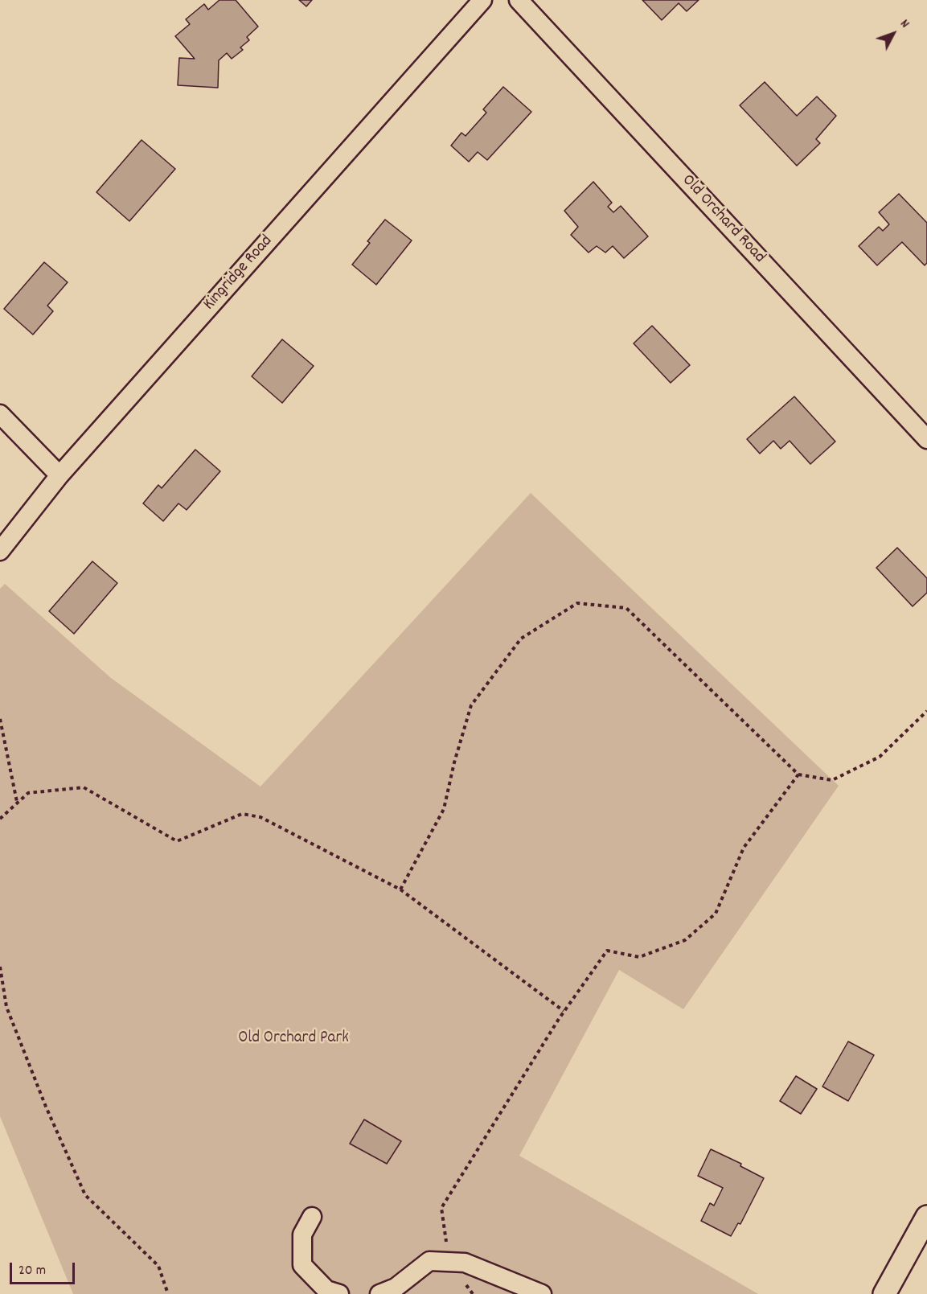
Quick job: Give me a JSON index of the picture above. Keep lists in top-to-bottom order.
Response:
{
  "streets": {
    "street": ["Old Orchard Road", "Kingridge Road"]
  },
  "parks": ["Old Orchard Park"],
  "scale_bar": "20 m",
  "north": "top right"
}
